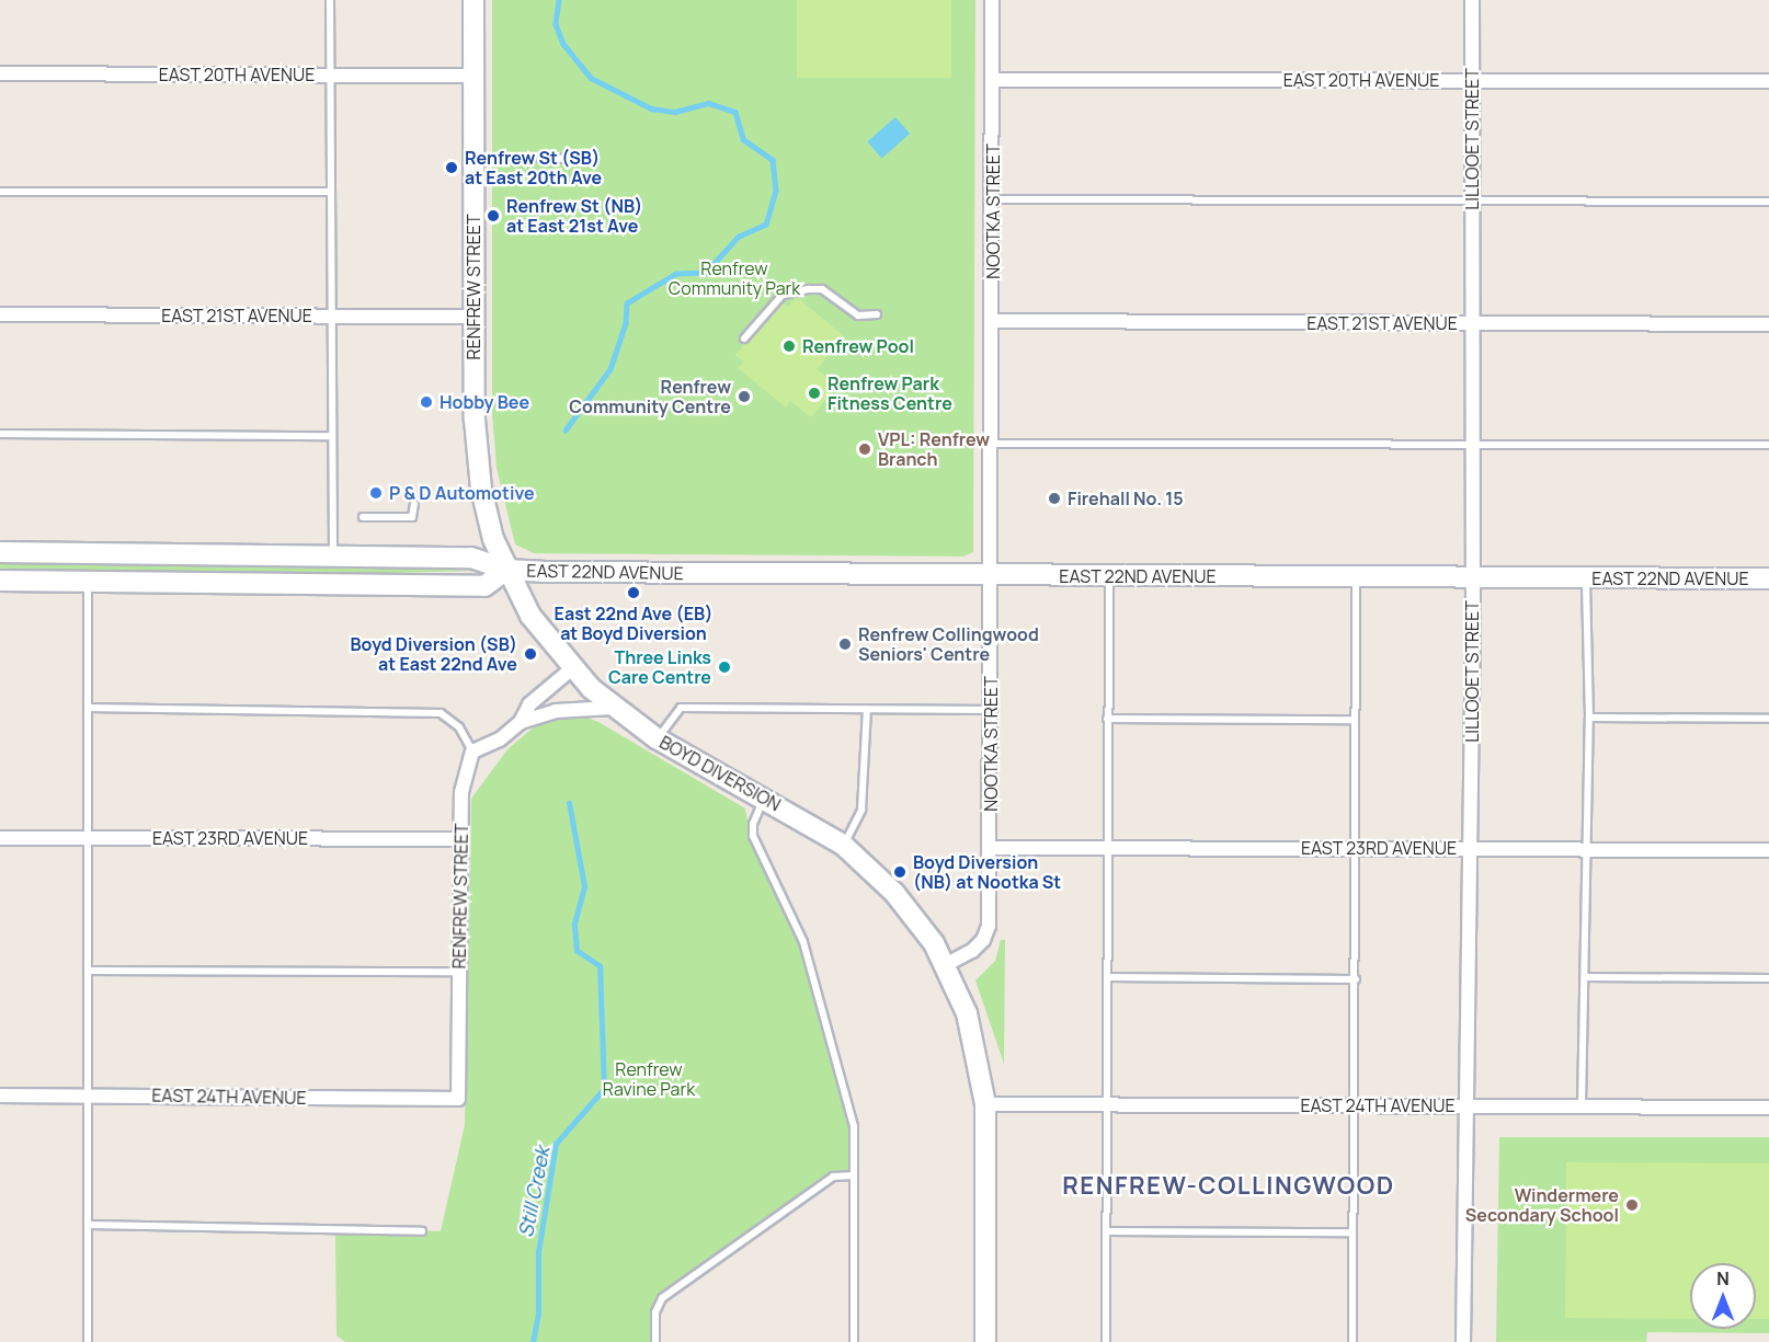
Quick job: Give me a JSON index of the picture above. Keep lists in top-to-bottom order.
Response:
{
  "streets": {
    "street": [
      "EAST 20TH AVENUE",
      "LILLOOET STREET",
      "NOOTKA STREET",
      "RENFREW STREET",
      "EAST 21ST AVENUE",
      "EAST 22ND AVENUE",
      "BOYD DIVERSION",
      "EAST 23RD AVENUE",
      "EAST 24TH AVENUE"
    ]
  },
  "crossings": [
    ["EAST 20TH AVENUE", "LILLOOET STREET"],
    ["EAST 20TH AVENUE", "NOOTKA STREET"],
    ["EAST 20TH AVENUE", "RENFREW STREET"],
    ["LILLOOET STREET", "EAST 21ST AVENUE"],
    ["LILLOOET STREET", "EAST 22ND AVENUE"],
    ["LILLOOET STREET", "EAST 23RD AVENUE"],
    ["LILLOOET STREET", "EAST 24TH AVENUE"],
    ["NOOTKA STREET", "EAST 21ST AVENUE"],
    ["NOOTKA STREET", "EAST 22ND AVENUE"],
    ["NOOTKA STREET", "BOYD DIVERSION"],
    ["NOOTKA STREET", "EAST 23RD AVENUE"],
    ["RENFREW STREET", "EAST 21ST AVENUE"],
    ["RENFREW STREET", "EAST 22ND AVENUE"],
    ["RENFREW STREET", "BOYD DIVERSION"],
    ["RENFREW STREET", "EAST 23RD AVENUE"],
    ["RENFREW STREET", "EAST 24TH AVENUE"],
    ["EAST 22ND AVENUE", "BOYD DIVERSION"]
  ],
  "districts": ["RENFREW-COLLINGWOOD"],
  "water": ["Still Creek"],
  "parks": ["Renfrew Community Park", "Renfrew Ravine Park"],
  "places": [
    "Renfrew St (SB) at East 20th Ave",
    "Renfrew St (NB) at East 21st Ave",
    "Renfrew Pool",
    "Renfrew Park Fitness Centre",
    "Renfrew Community Centre",
    "Hobby Bee",
    "VPL: Renfrew Branch",
    "P & D Automotive",
    "Firehall No. 15",
    "East 22nd Ave (EB) at Boyd Diversion",
    "Renfrew Collingwood Seniors' Centre",
    "Boyd Diversion (SB) at East 22nd Ave",
    "Three Links Care Centre",
    "Boyd Diversion (NB) at Nootka St",
    "Windermere Secondary School"
  ],
  "north": "top"
}
